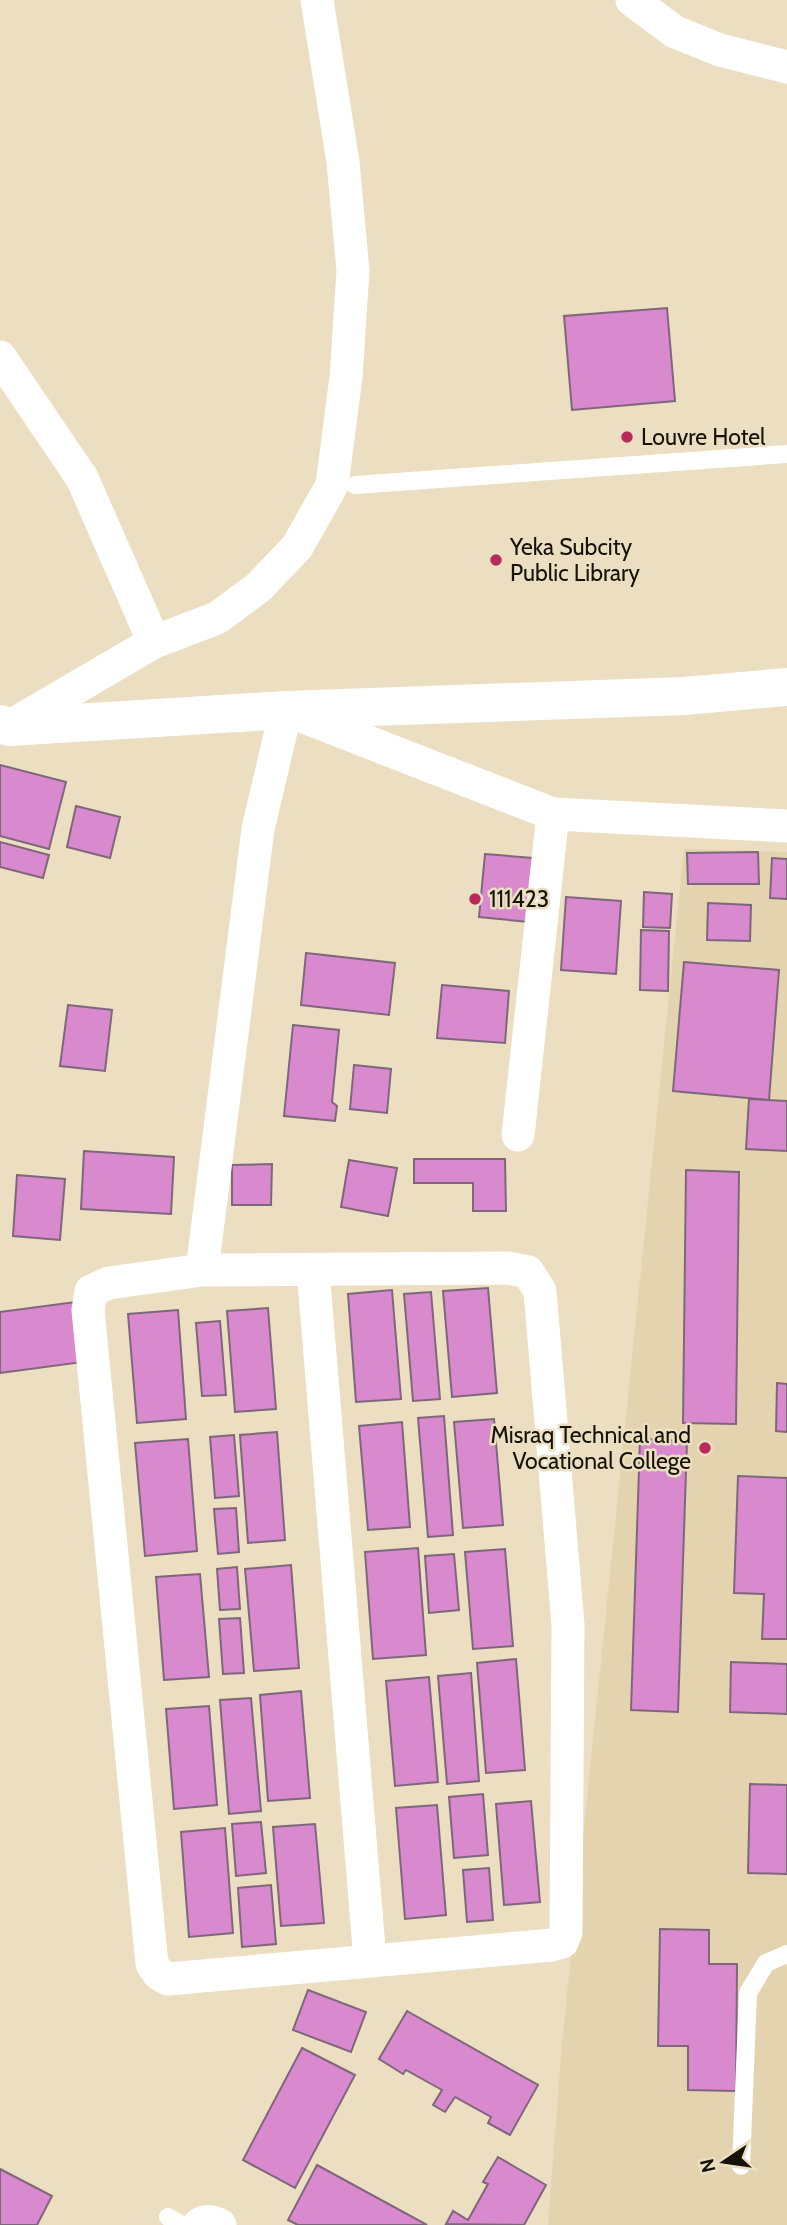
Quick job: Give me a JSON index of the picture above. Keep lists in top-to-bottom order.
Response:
{
  "places": [
    "Louvre Hotel",
    "Yeka Subcity Public Library",
    "111423",
    "Misraq Technical and Vocational College"
  ],
  "north": "left"
}
